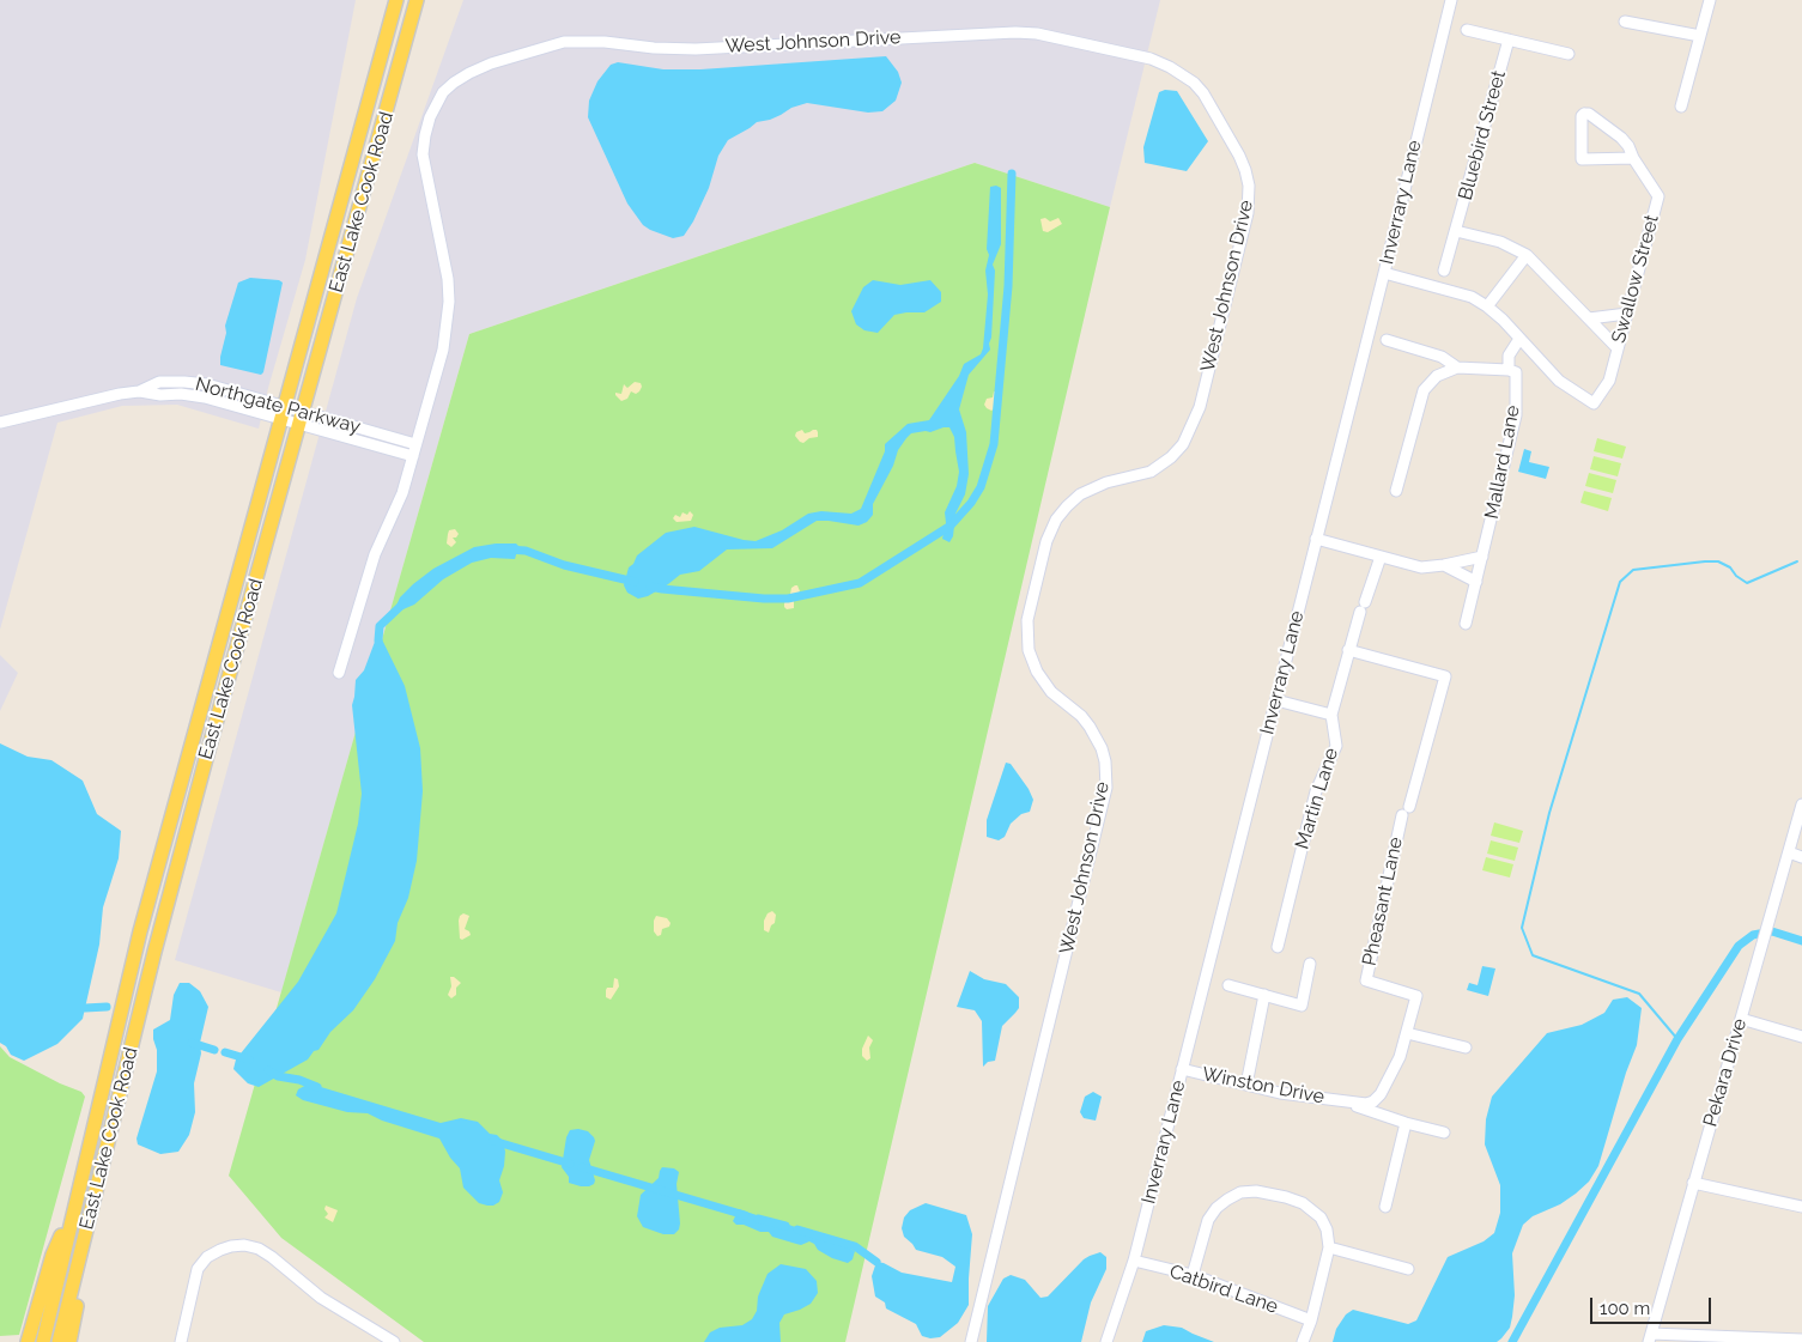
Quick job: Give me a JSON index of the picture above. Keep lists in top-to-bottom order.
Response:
{
  "streets": {
    "main road": ["East Lake Cook Road"],
    "street": [
      "West Johnson Drive",
      "Bluebird Street",
      "Inverrary Lane",
      "Swallow Street",
      "Northgate Parkway",
      "Mallard Lane",
      "Martin Lane",
      "Pheasant Lane",
      "Pekara Drive",
      "Winston Drive",
      "Catbird Lane"
    ]
  },
  "crossings": [
    ["West Johnson Drive", "Northgate Parkway"],
    ["East Lake Cook Road", "Northgate Parkway"],
    ["Inverrary Lane", "Winston Drive"],
    ["Inverrary Lane", "Catbird Lane"],
    ["Pheasant Lane", "Winston Drive"]
  ],
  "scale_bar": "100 m"
}
